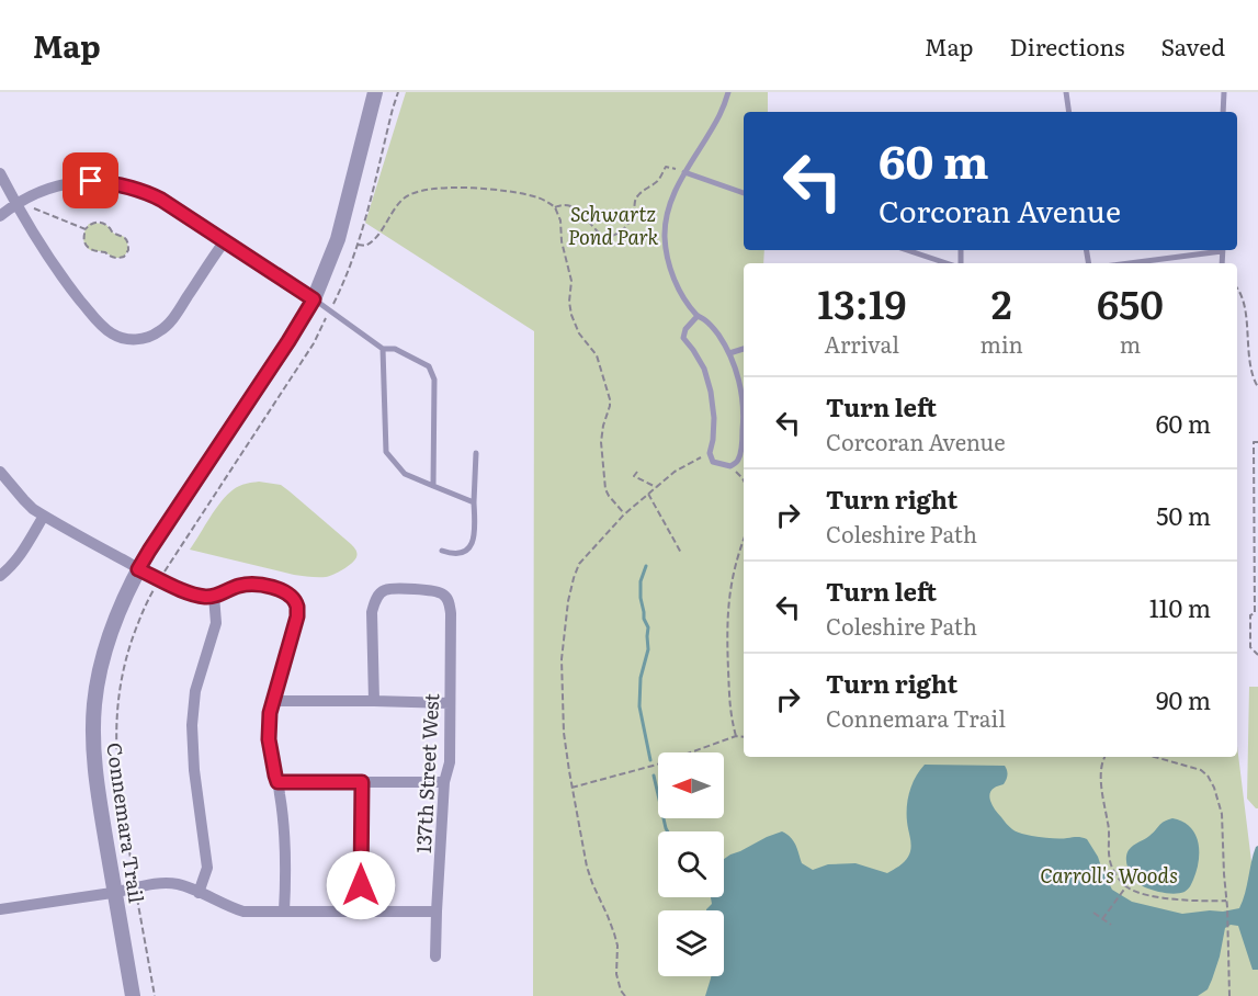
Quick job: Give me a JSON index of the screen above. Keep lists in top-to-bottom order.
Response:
{
  "streets": {
    "street": ["137th Street West", "Connemara Trail"]
  },
  "parks": ["Schwartz Pond Park", "Carroll's Woods"],
  "north": "left",
  "page": {
    "header": "Map",
    "nav": ["Map", "Directions", "Saved"],
    "turn": ["60 m", "Corcoran Avenue"],
    "eta": [
      "13:19",
      "Arrival",
      "2",
      "min",
      "650",
      "m"
    ],
    "list": [
      {
        "name": "Turn left",
        "note": "Corcoran Avenue",
        "value": "60 m"
      },
      {
        "name": "Turn right",
        "note": "Coleshire Path",
        "value": "50 m"
      },
      {
        "name": "Turn left",
        "note": "Coleshire Path",
        "value": "110 m"
      },
      {
        "name": "Turn right",
        "note": "Connemara Trail",
        "value": "90 m"
      }
    ]
  }
}
